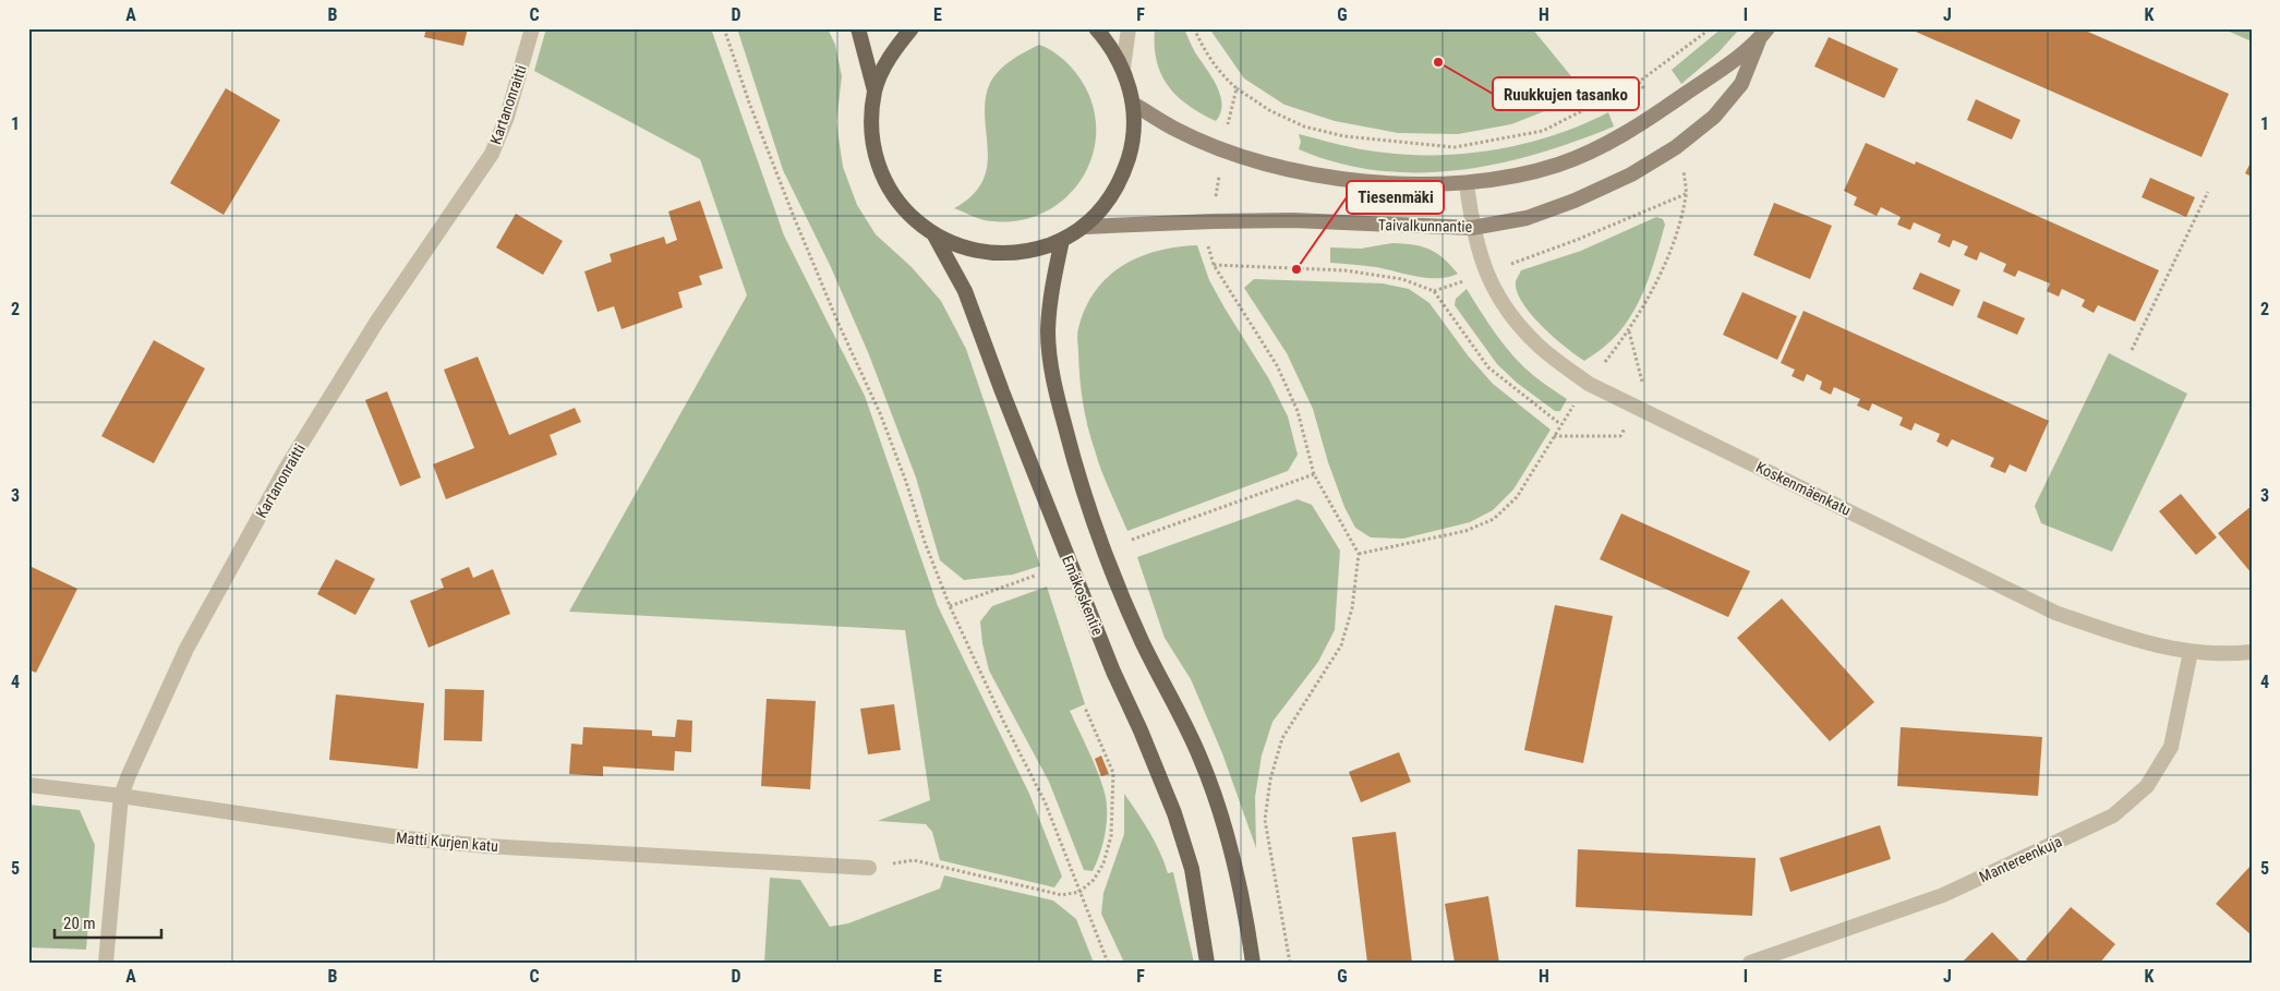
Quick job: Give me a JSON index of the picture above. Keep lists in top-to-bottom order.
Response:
{
  "streets": {
    "main road": ["Taivalkunnantie", "Emäkoskentie"],
    "street": [
      "Kartanonraitti",
      "Koskenmäenkatu",
      "Matti Kurjen katu",
      "Mantereenkuja"
    ]
  },
  "crossings": [
    ["Kartanonraitti", "Matti Kurjen katu"],
    ["Taivalkunnantie", "Koskenmäenkatu"],
    ["Koskenmäenkatu", "Mantereenkuja"]
  ],
  "places": ["Ruukkujen tasanko", "Tiesenmäki"],
  "scale_bar": "20 m",
  "grid": {
    "columns": [
      "A",
      "B",
      "C",
      "D",
      "E",
      "F",
      "G",
      "H",
      "I",
      "J",
      "K"
    ],
    "rows": [
      "1",
      "2",
      "3",
      "4",
      "5"
    ]
  }
}
